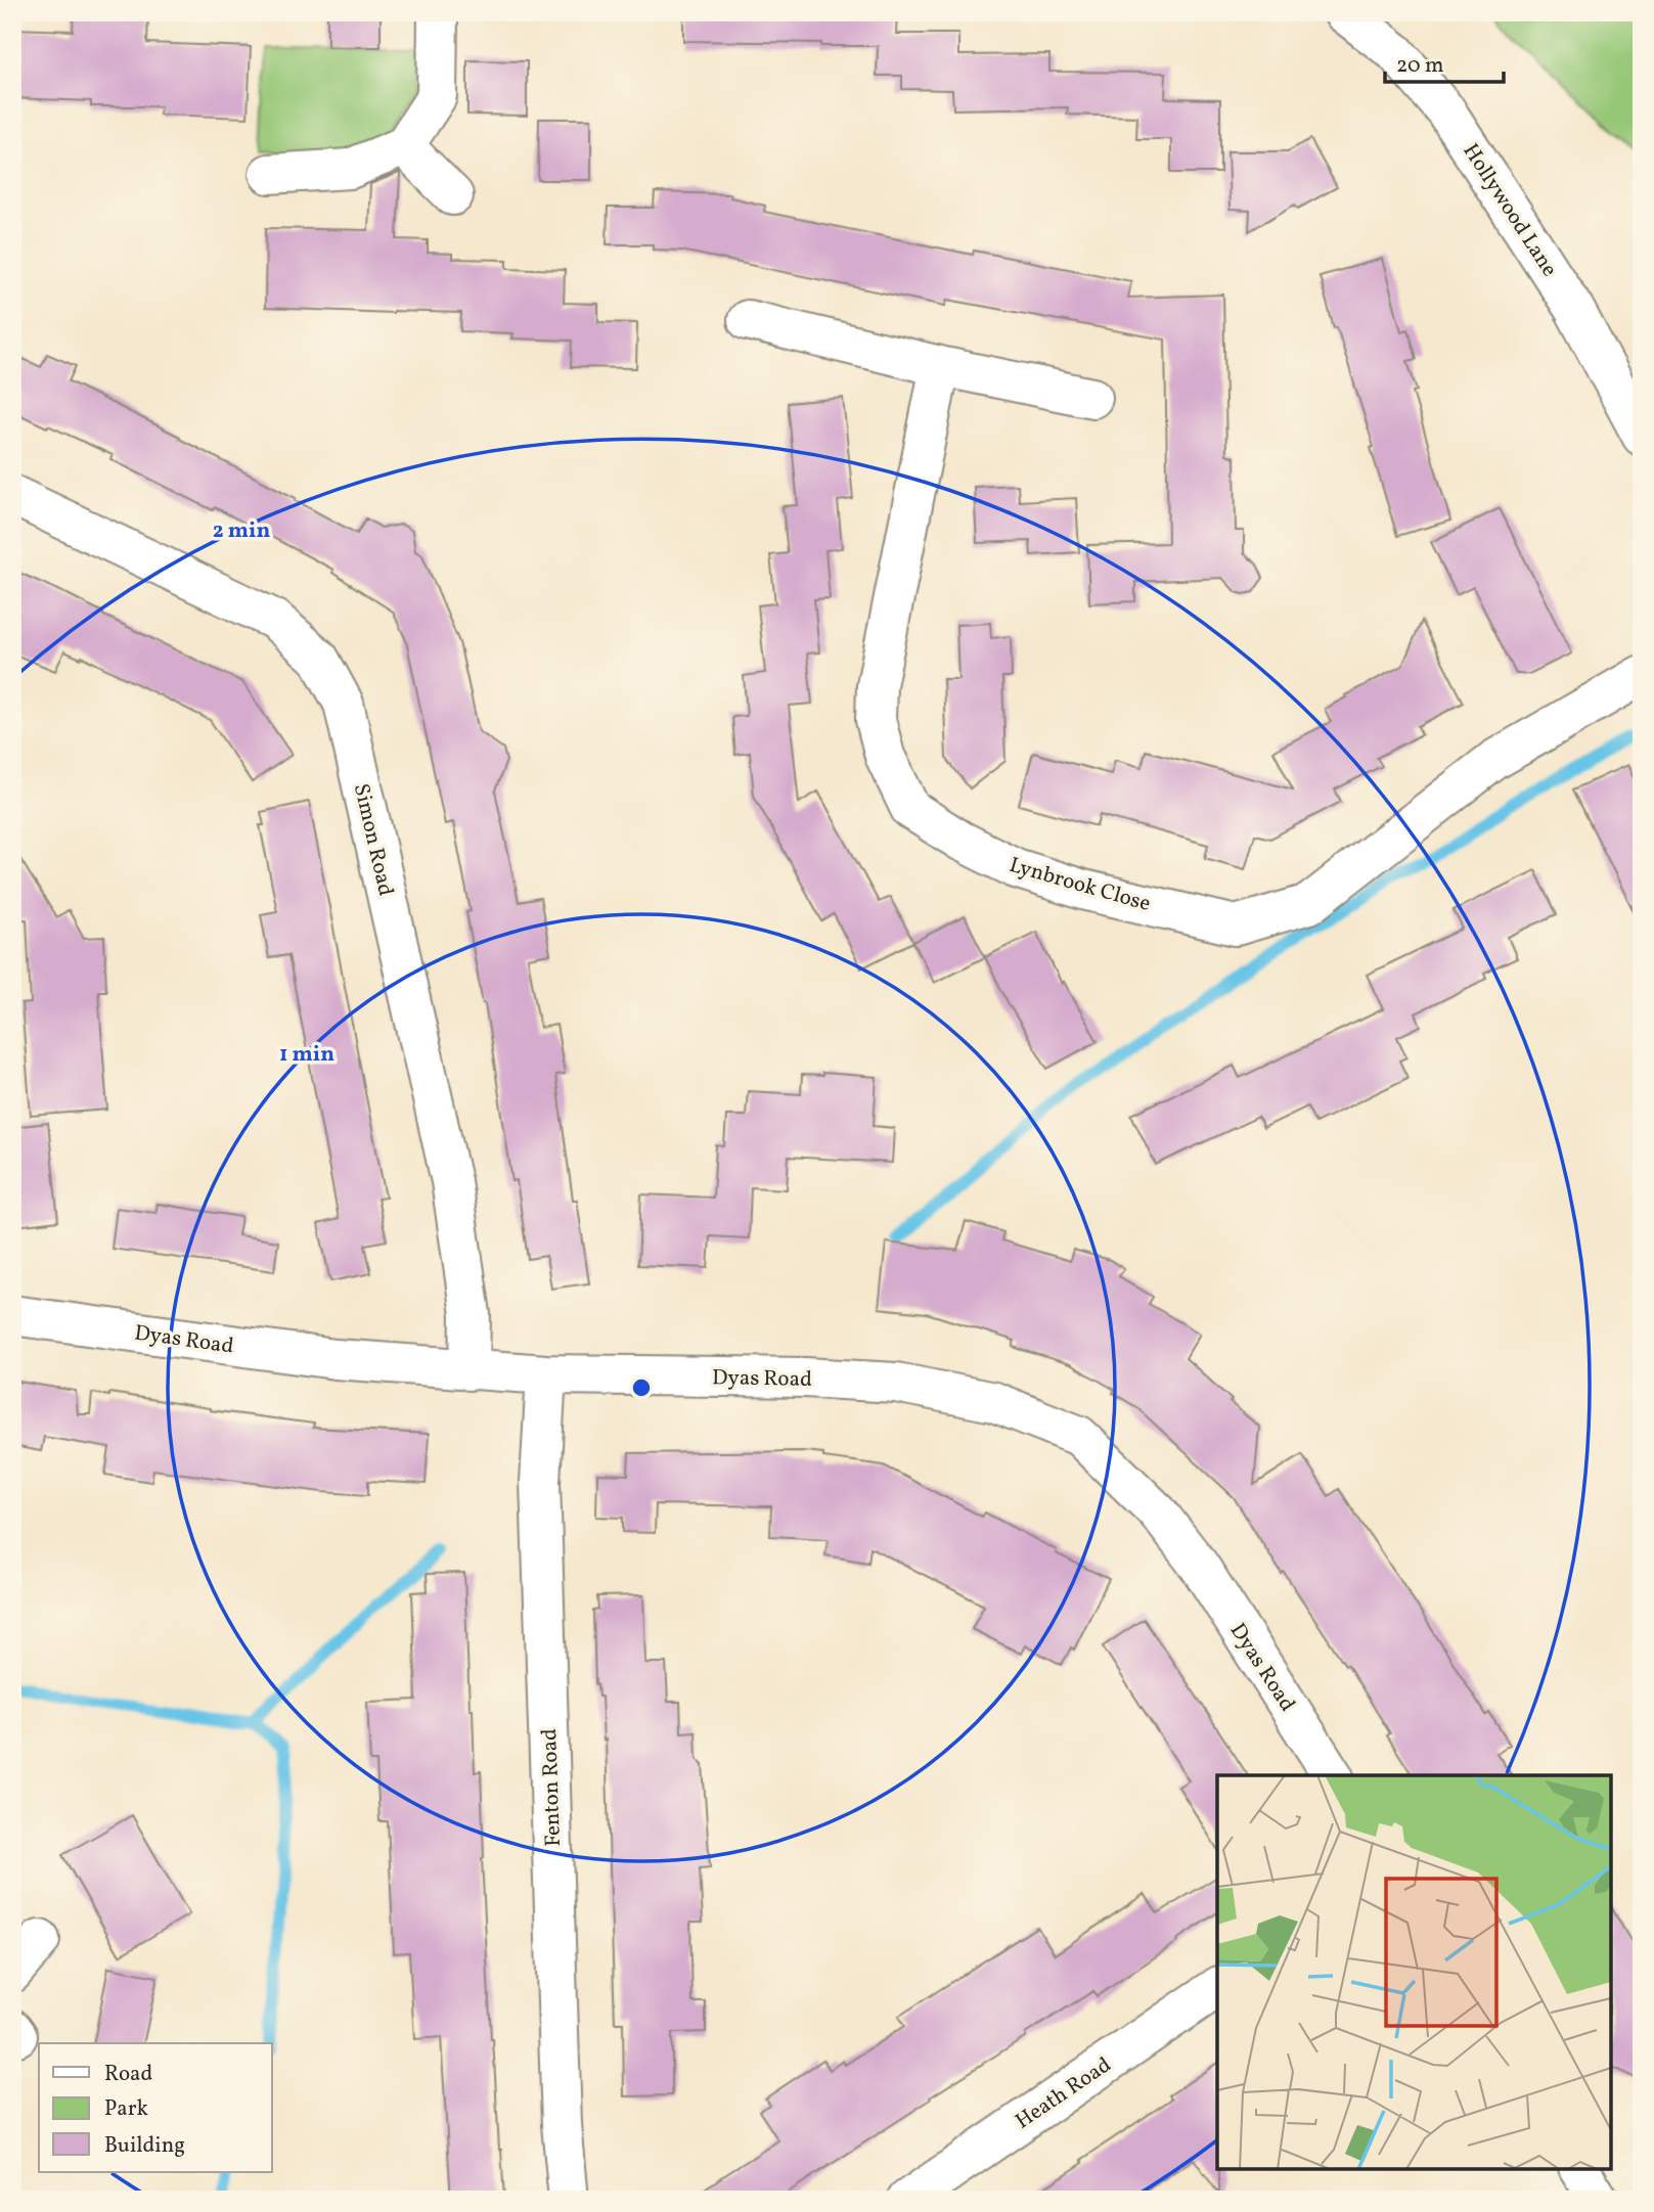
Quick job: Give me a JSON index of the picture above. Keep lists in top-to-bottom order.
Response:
{
  "streets": {
    "street": [
      "Hollywood Lane",
      "Simon Road",
      "Lynbrook Close",
      "Dyas Road",
      "Fenton Road",
      "Heath Road"
    ]
  },
  "crossings": [
    ["Simon Road", "Dyas Road"],
    ["Dyas Road", "Fenton Road"]
  ],
  "legend": ["Road", "Park", "Building"],
  "scale_bar": "20 m",
  "rings": ["2 min", "1 min"]
}
